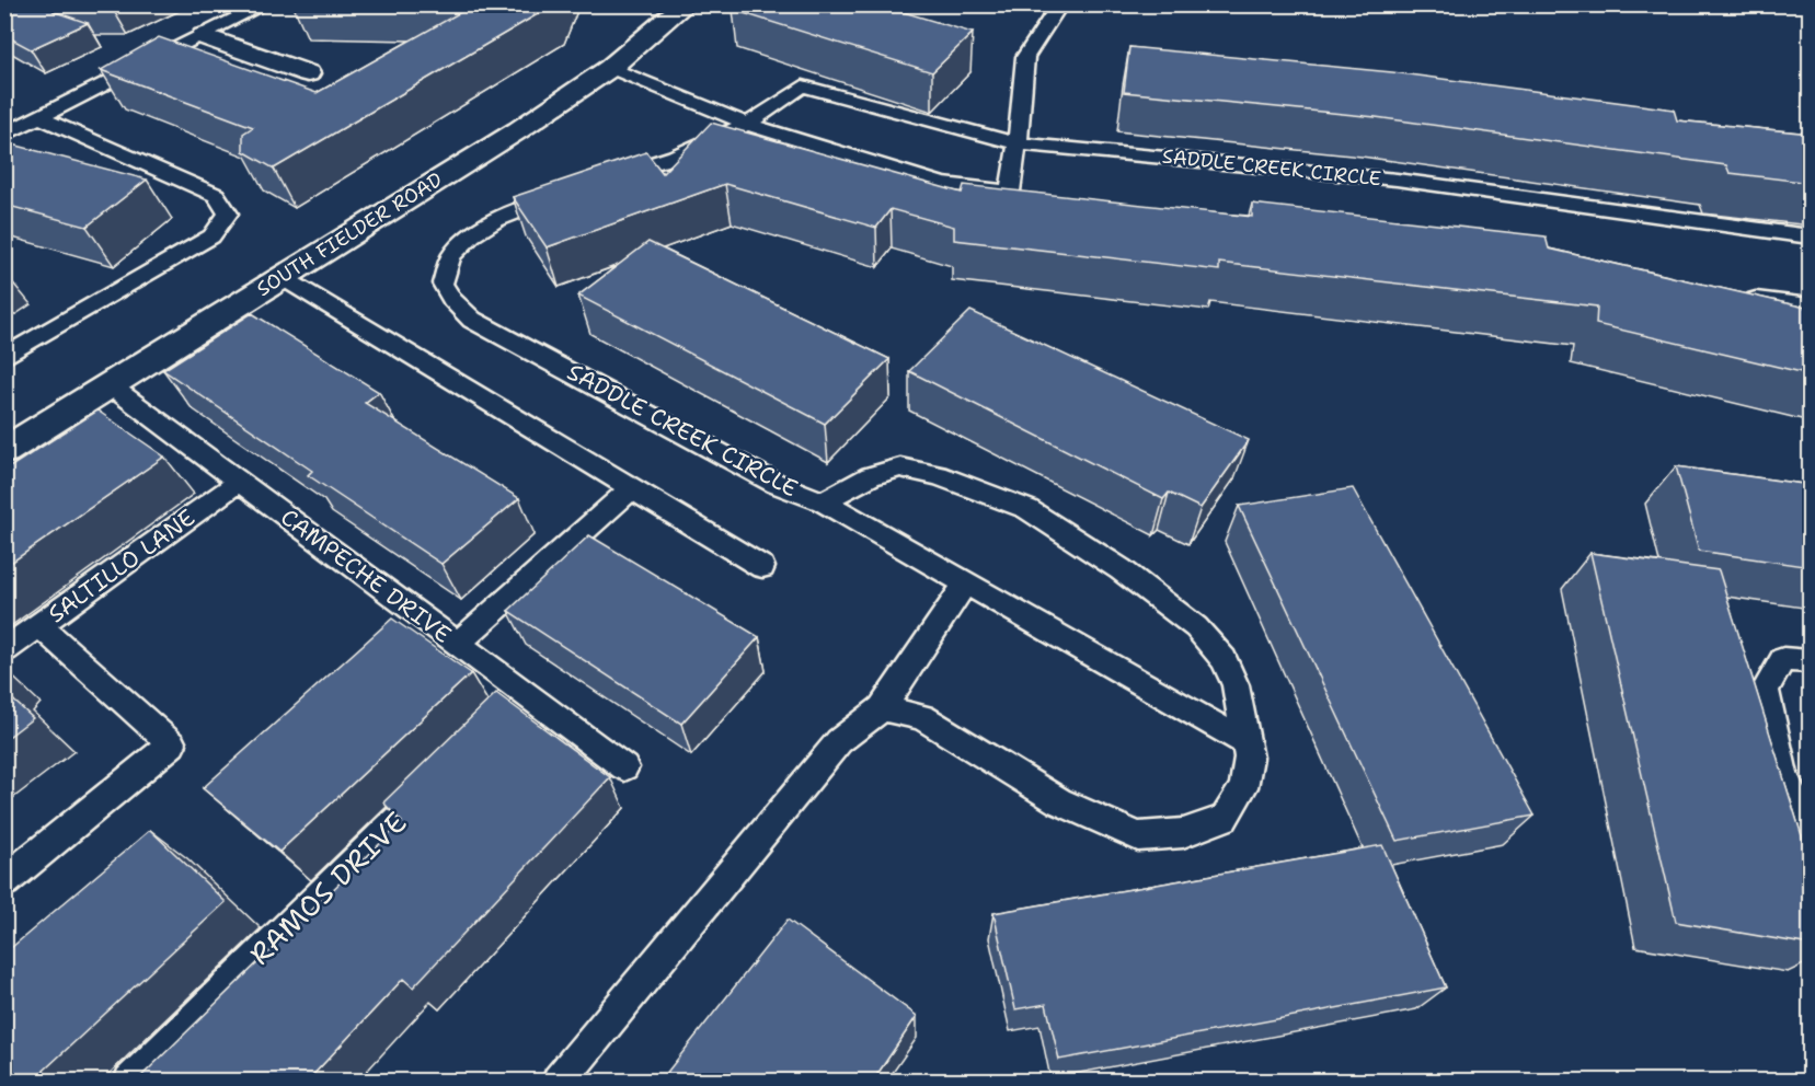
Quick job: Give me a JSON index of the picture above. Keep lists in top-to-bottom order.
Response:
{
  "streets": {
    "street": ["SOUTH FIELDER ROAD"],
    "lane": [
      "SADDLE CREEK CIRCLE",
      "SALTILLO LANE",
      "CAMPECHE DRIVE",
      "RAMOS DRIVE"
    ]
  },
  "crossings": [
    ["SOUTH FIELDER ROAD", "CAMPECHE DRIVE"],
    ["SALTILLO LANE", "CAMPECHE DRIVE"]
  ]
}
